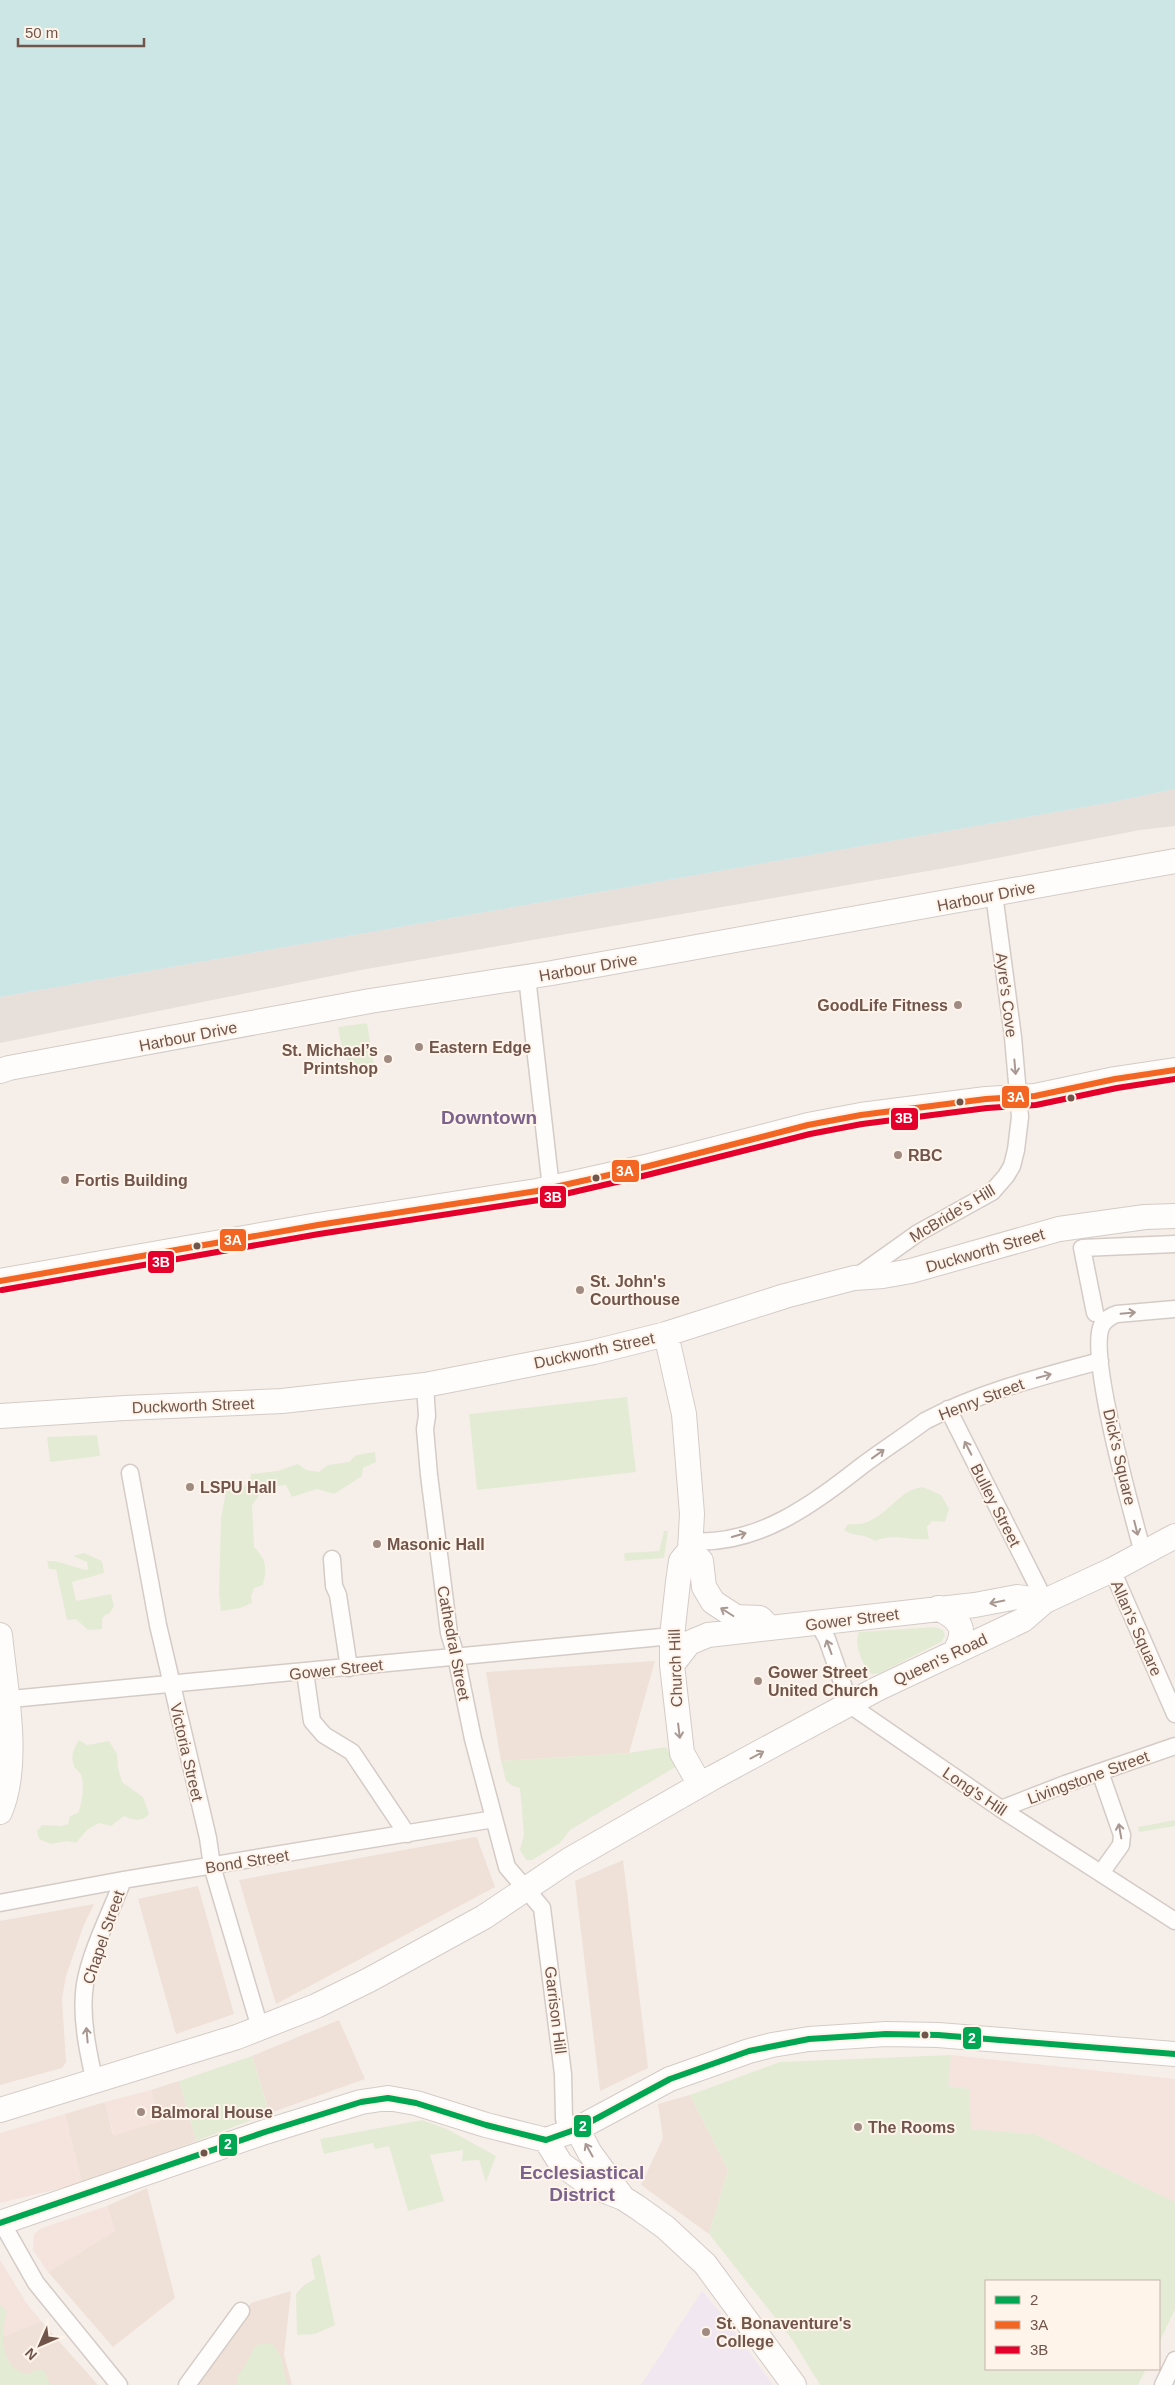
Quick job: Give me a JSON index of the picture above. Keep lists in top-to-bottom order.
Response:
{
  "streets": {
    "main road": [
      "Harbour Drive",
      "Duckworth Street",
      "Gower Street",
      "Queen's Road",
      "Church Hill"
    ],
    "street": [
      "Ayre's Cove",
      "McBride's Hill",
      "Henry Street",
      "Dick's Square",
      "Bulley Street",
      "Allan's Square",
      "Cathedral Street",
      "Victoria Street",
      "Livingstone Street",
      "Long's Hill",
      "Bond Street",
      "Chapel Street",
      "Garrison Hill"
    ]
  },
  "crossings": [
    ["Harbour Drive", "Ayre's Cove"],
    ["Ayre's Cove", "McBride's Hill"],
    ["McBride's Hill", "Duckworth Street"],
    ["Duckworth Street", "Cathedral Street"],
    ["Duckworth Street", "Church Hill"],
    ["Henry Street", "Dick's Square"],
    ["Henry Street", "Bulley Street"],
    ["Henry Street", "Church Hill"],
    ["Bulley Street", "Gower Street"],
    ["Bulley Street", "Queen's Road"],
    ["Gower Street", "Cathedral Street"],
    ["Gower Street", "Queen's Road"],
    ["Gower Street", "Church Hill"],
    ["Gower Street", "Victoria Street"],
    ["Cathedral Street", "Queen's Road"],
    ["Cathedral Street", "Bond Street"],
    ["Cathedral Street", "Garrison Hill"],
    ["Queen's Road", "Church Hill"],
    ["Queen's Road", "Victoria Street"],
    ["Queen's Road", "Long's Hill"],
    ["Queen's Road", "Chapel Street"],
    ["Queen's Road", "Garrison Hill"],
    ["Victoria Street", "Bond Street"],
    ["Livingstone Street", "Long's Hill"],
    ["Bond Street", "Chapel Street"]
  ],
  "one_way": [
    "Ayre's Cove",
    "Henry Street",
    "Dick's Square",
    "Bulley Street",
    "Chapel Street"
  ],
  "districts": ["Downtown", "Ecclesiastical District"],
  "places": [
    "GoodLife Fitness",
    "Eastern Edge",
    "St. Michael’s Printshop",
    "RBC",
    "Fortis Building",
    "St. John's Courthouse",
    "LSPU Hall",
    "Masonic Hall",
    "Gower Street United Church",
    "Balmoral House",
    "The Rooms",
    "St. Bonaventure's College"
  ],
  "lines": ["transit line 3A", "transit line 3B", "transit line 2"],
  "legend": ["2", "3A", "3B"],
  "scale_bar": "50 m",
  "north": "bottom left"
}
